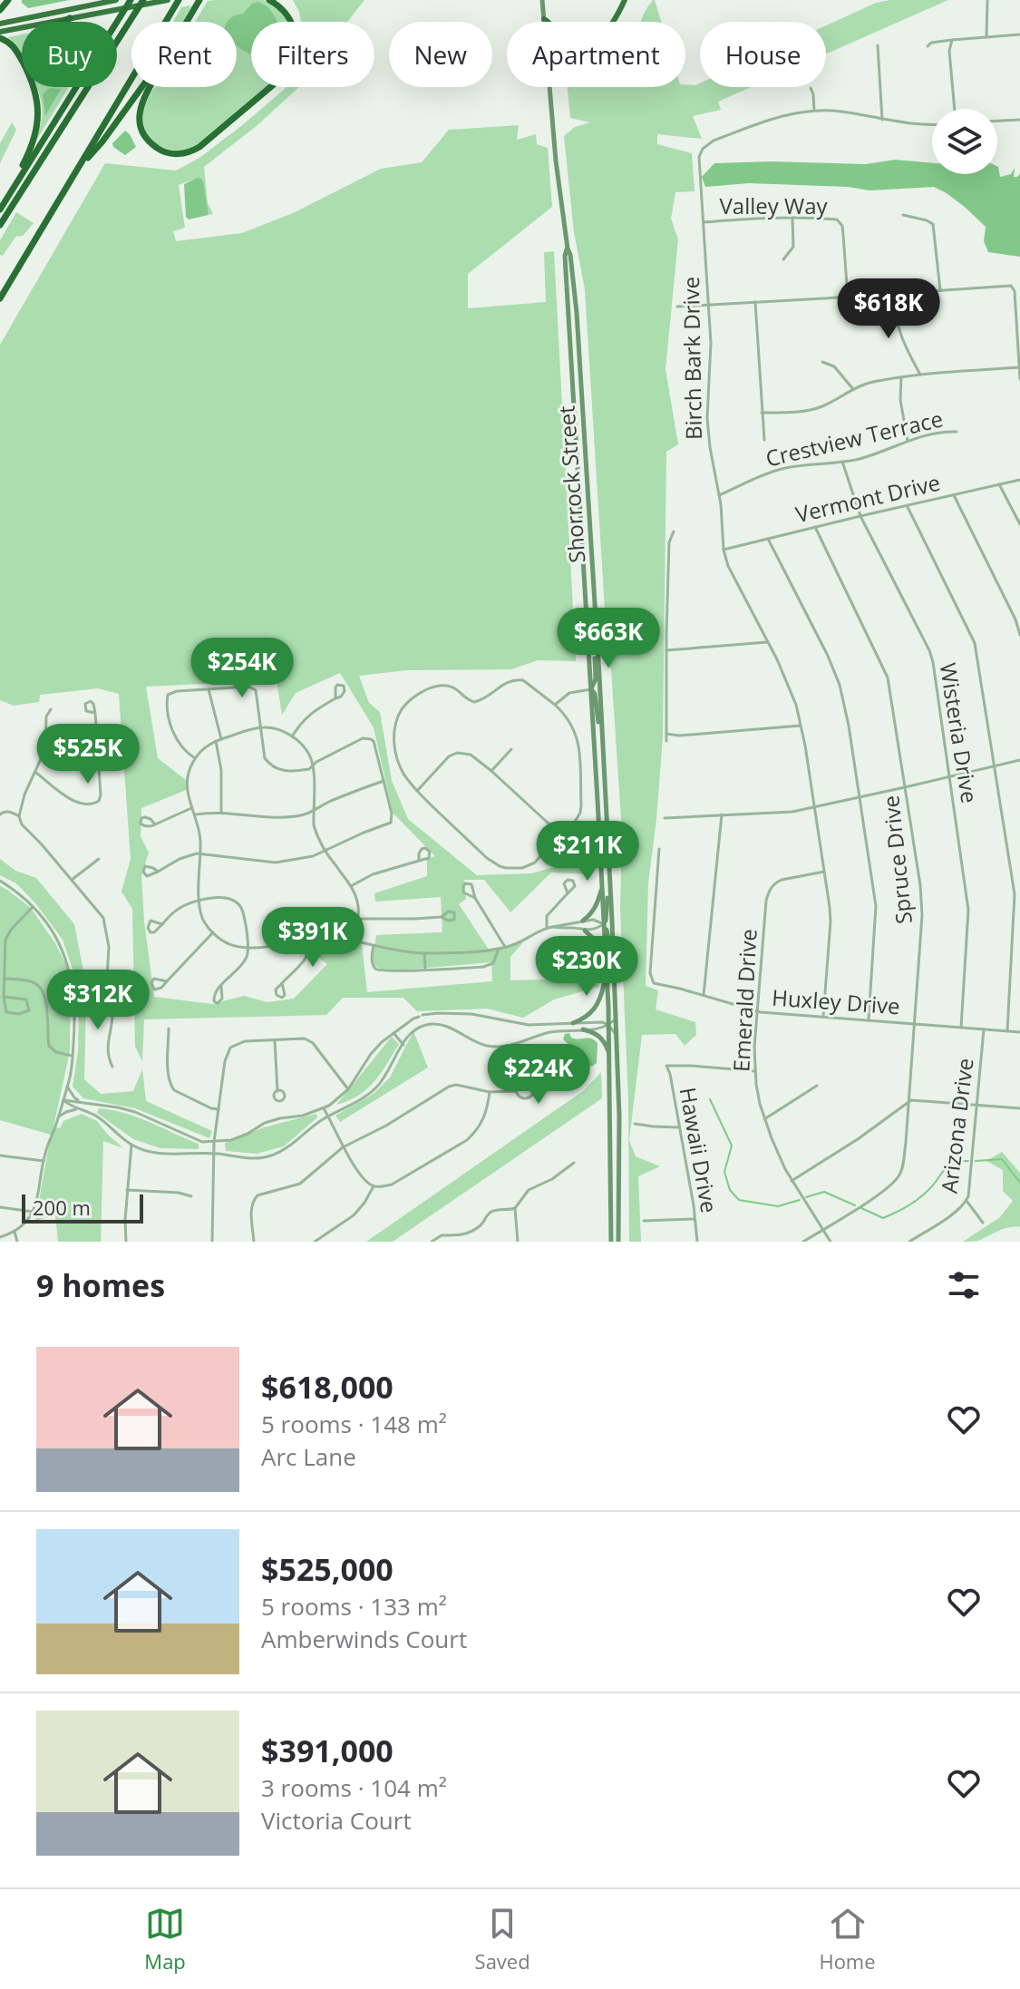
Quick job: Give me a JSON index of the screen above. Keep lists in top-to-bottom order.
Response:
{
  "streets": {
    "main road": ["Shorrock Street"],
    "street": [
      "Valley Way",
      "Birch Bark Drive",
      "Crestview Terrace",
      "Vermont Drive",
      "Wisteria Drive",
      "Spruce Drive",
      "Emerald Drive",
      "Huxley Drive",
      "Arizona Drive",
      "Hawaii Drive"
    ]
  },
  "crossings": [
    ["Valley Way", "Birch Bark Drive"],
    ["Birch Bark Drive", "Crestview Terrace"],
    ["Birch Bark Drive", "Vermont Drive"],
    ["Birch Bark Drive", "Emerald Drive"],
    ["Birch Bark Drive", "Huxley Drive"],
    ["Crestview Terrace", "Wisteria Drive"],
    ["Vermont Drive", "Wisteria Drive"],
    ["Vermont Drive", "Spruce Drive"],
    ["Wisteria Drive", "Huxley Drive"],
    ["Spruce Drive", "Emerald Drive"],
    ["Spruce Drive", "Huxley Drive"],
    ["Emerald Drive", "Huxley Drive"],
    ["Emerald Drive", "Hawaii Drive"],
    ["Huxley Drive", "Arizona Drive"]
  ],
  "scale_bar": "200 m",
  "page": {
    "chip": [
      "Buy",
      "Rent",
      "Filters",
      "New",
      "Apartment",
      "House"
    ],
    "price": [
      "$618K",
      "$663K",
      "$254K",
      "$525K",
      "$211K",
      "$391K",
      "$230K",
      "$312K",
      "$224K"
    ],
    "scale": "200 m",
    "heading": "9 homes",
    "list": [
      {
        "name": "$618,000",
        "note": "5 rooms · 148 m² · Arc Lane"
      },
      {
        "name": "$525,000",
        "note": "5 rooms · 133 m² · Amberwinds Court"
      },
      {
        "name": "$391,000",
        "note": "3 rooms · 104 m² · Victoria Court"
      }
    ],
    "tabs": ["Map", "Saved", "Home"]
  }
}
